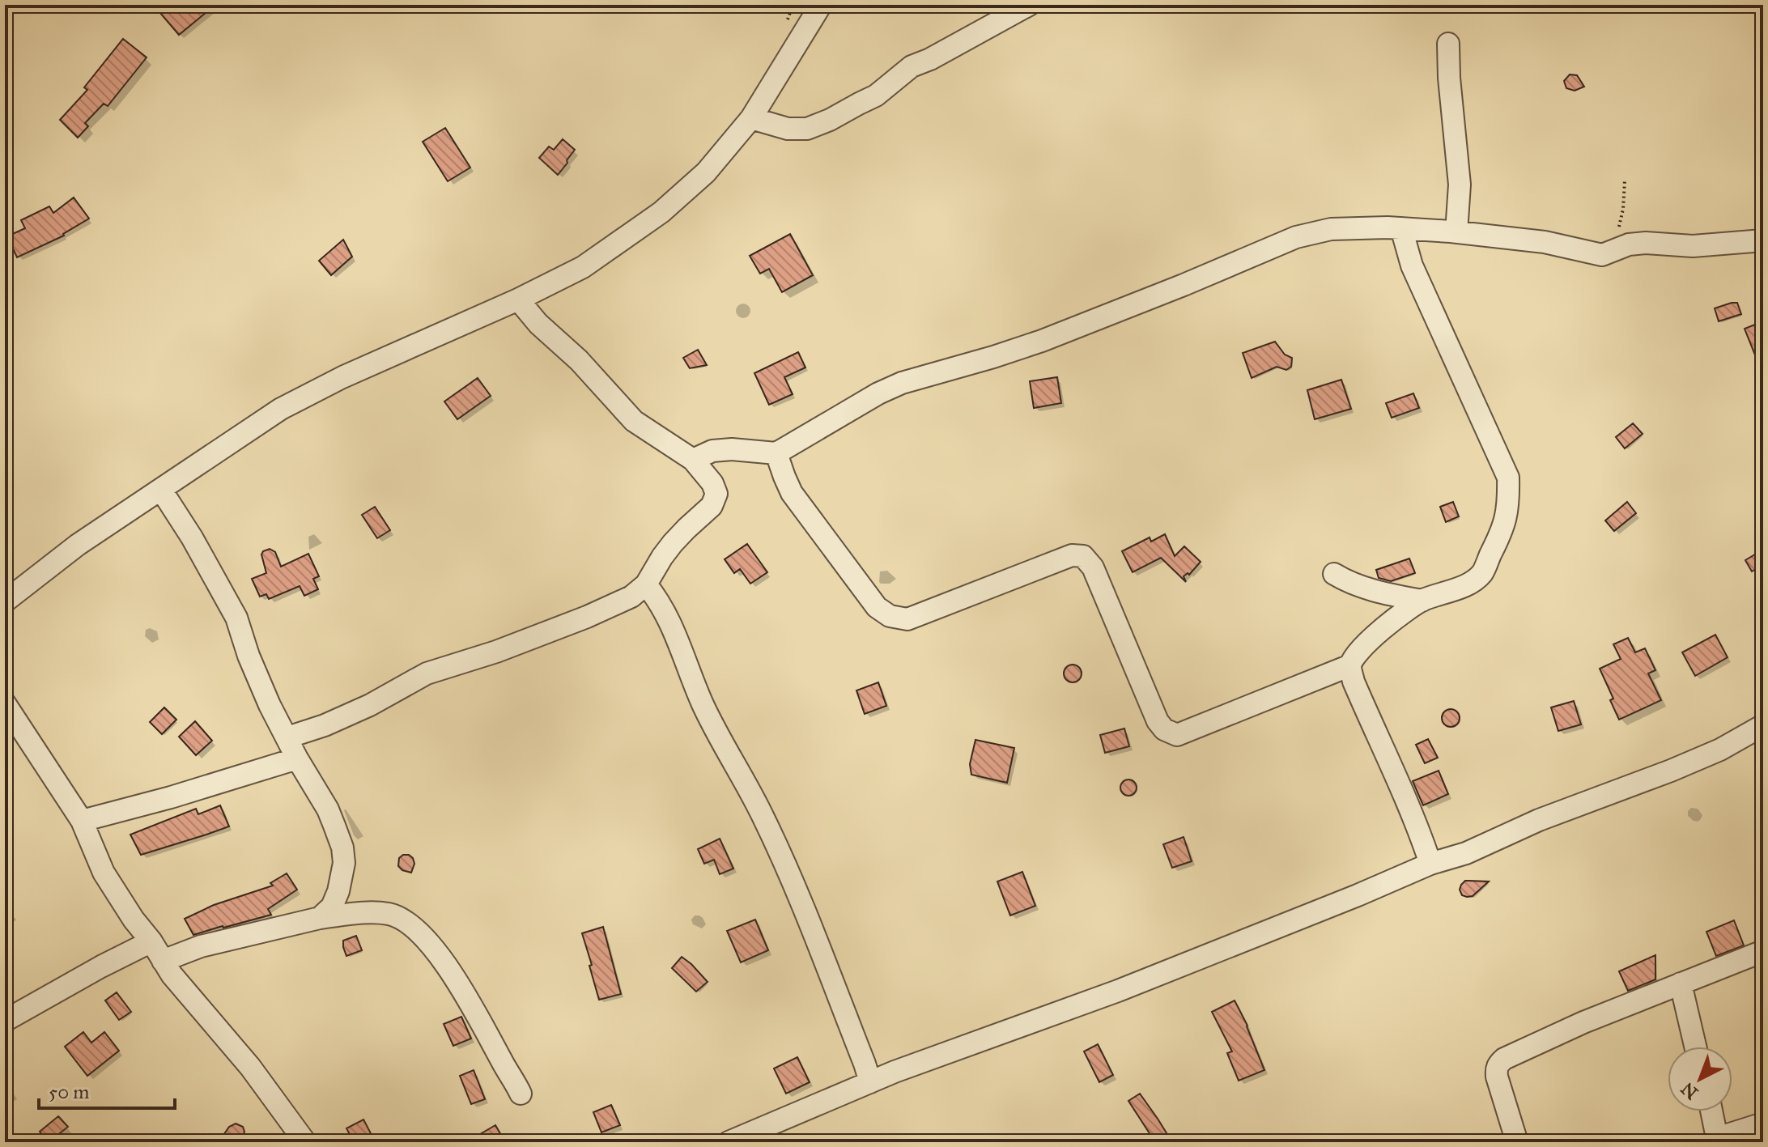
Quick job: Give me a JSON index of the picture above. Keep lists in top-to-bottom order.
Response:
{
  "scale_bar": "50 m",
  "north": "bottom left"
}
